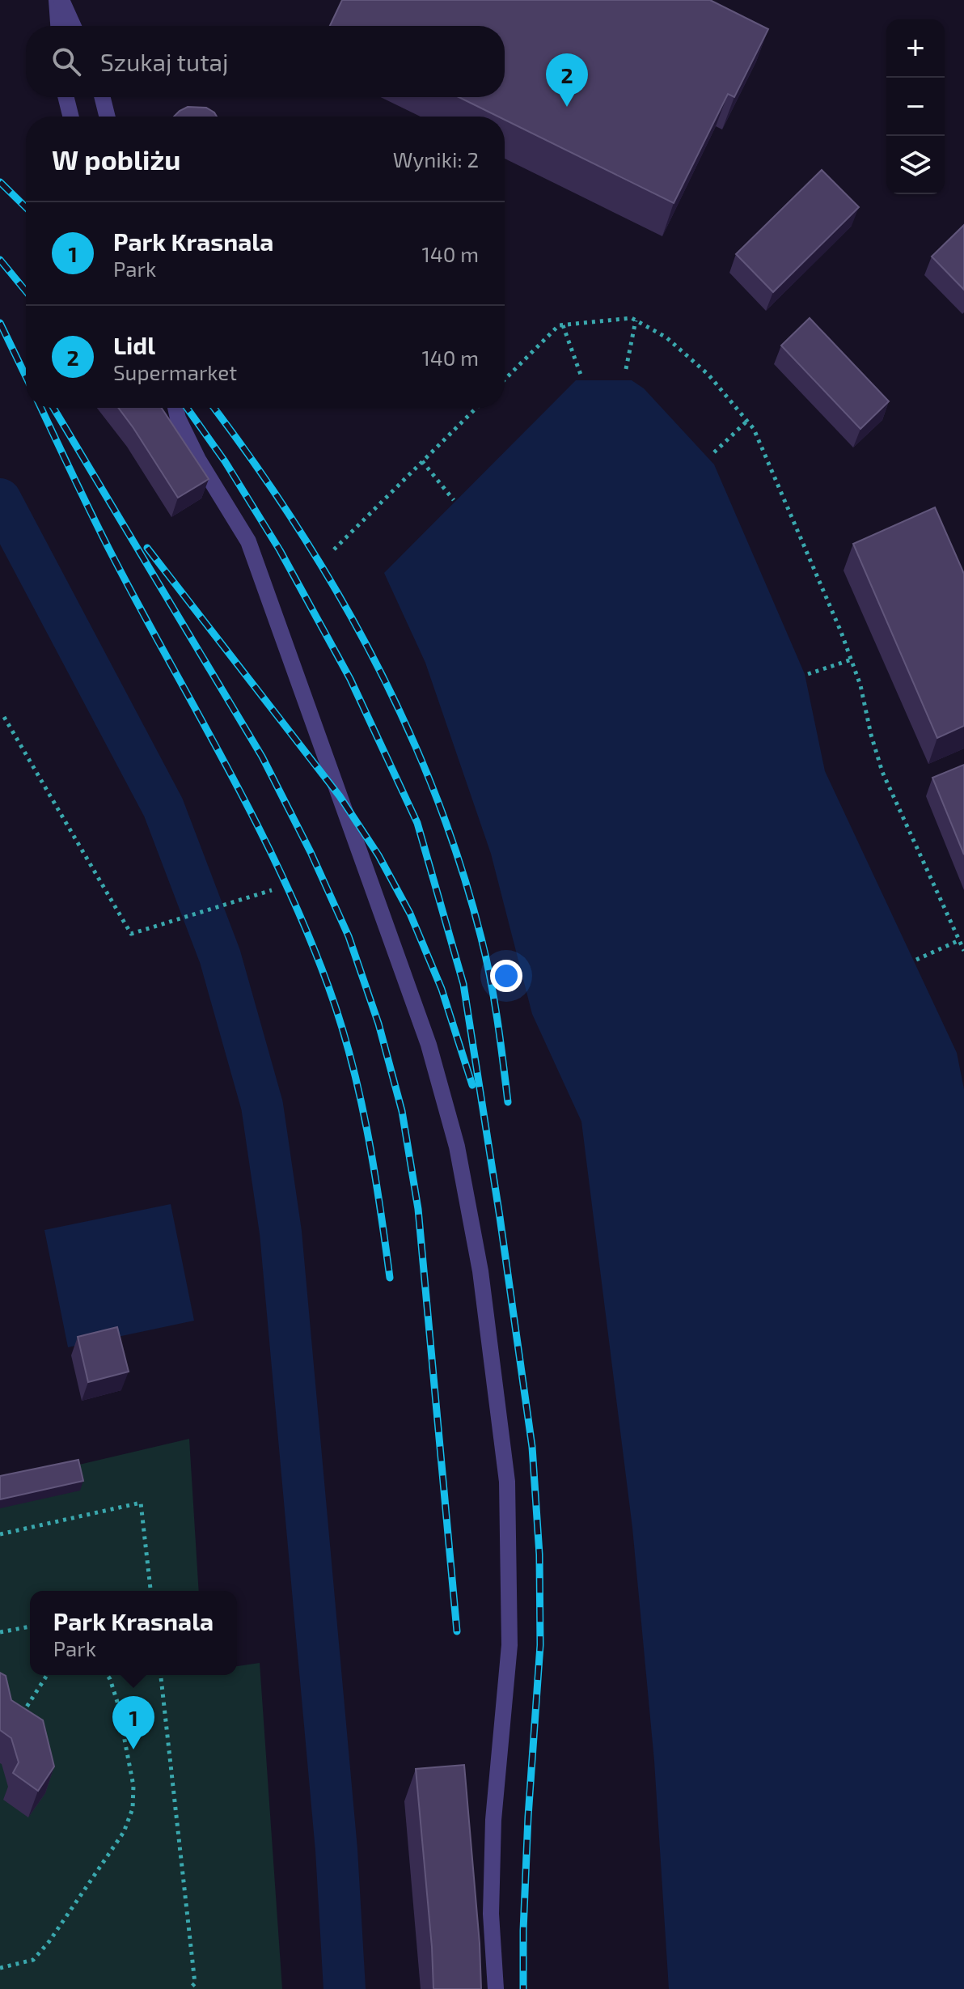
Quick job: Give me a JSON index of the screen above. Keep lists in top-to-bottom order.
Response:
{
  "page": {
    "map_buttons": ["+", "−"],
    "search": "Szukaj tutaj",
    "pins": ["2", "1"],
    "heading": ["W pobliżu", "Wyniki: 2"],
    "list": [
      {
        "mark": "1",
        "name": "Park Krasnala",
        "note": "Park",
        "value": "140 m"
      },
      {
        "mark": "2",
        "name": "Lidl",
        "note": "Supermarket",
        "value": "140 m"
      }
    ],
    "popup": ["Park Krasnala", "Park"]
  }
}
